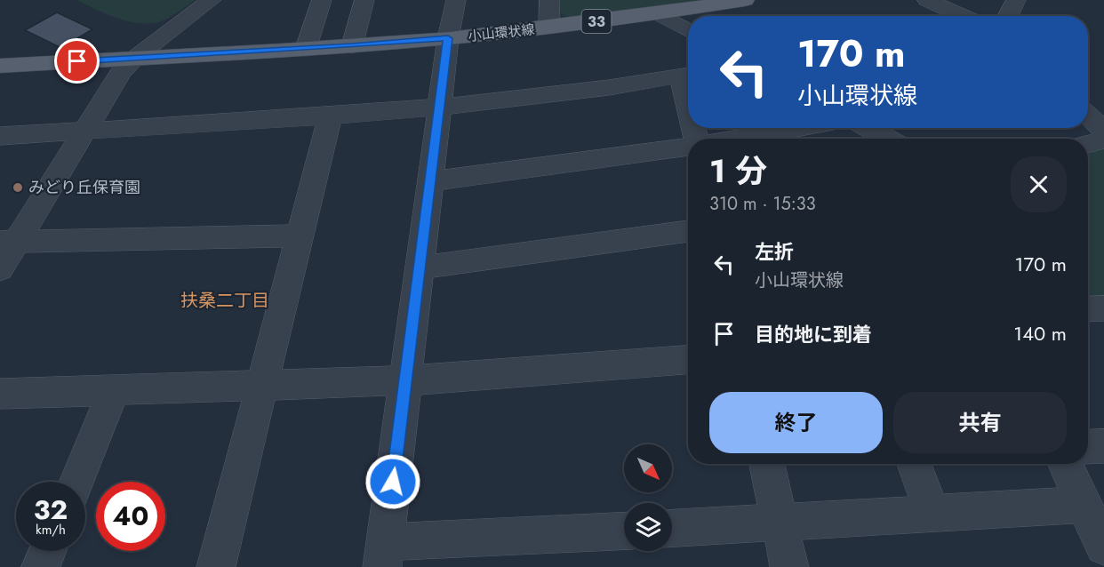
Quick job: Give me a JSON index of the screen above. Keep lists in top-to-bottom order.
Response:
{
  "streets": {
    "main road": ["33", "小山環状線"]
  },
  "districts": ["扶桑二丁目"],
  "places": ["みどり丘保育園"],
  "north": "bottom right",
  "page": {
    "turn": ["170 m", "小山環状線"],
    "heading": ["1 分", "310 m · 15:33"],
    "list": [
      {
        "name": "左折",
        "note": "小山環状線",
        "value": "170 m"
      },
      {
        "name": "目的地に到着",
        "value": "140 m"
      }
    ],
    "buttons": ["終了", "共有"],
    "speed": "32 km/h",
    "limit": "40"
  }
}
